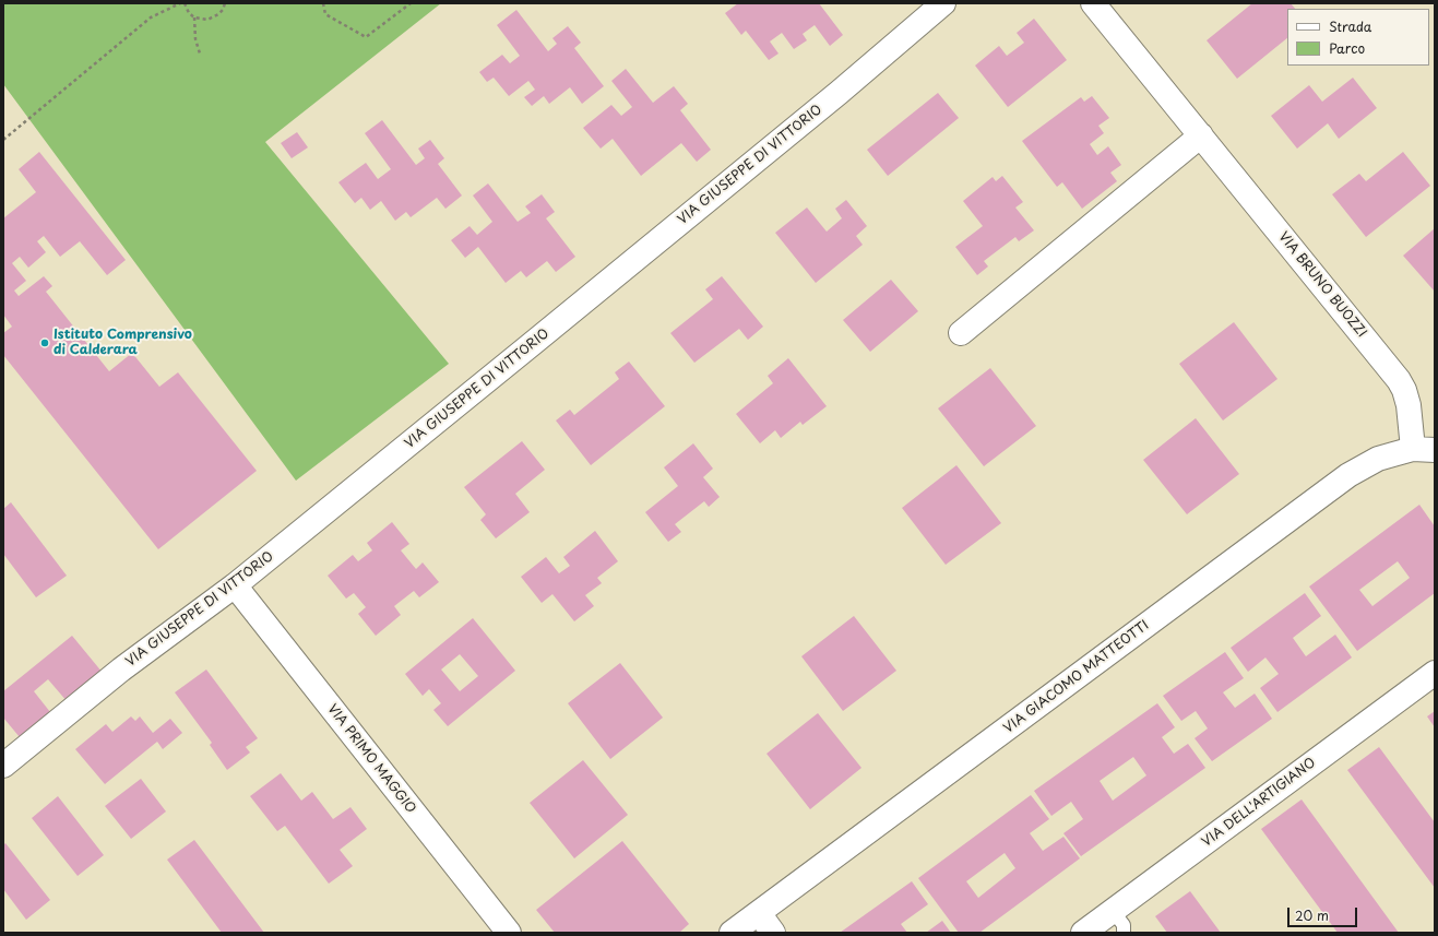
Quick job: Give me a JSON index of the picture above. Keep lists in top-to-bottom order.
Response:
{
  "streets": {
    "street": [
      "VIA GIUSEPPE DI VITTORIO",
      "VIA BRUNO BUOZZI",
      "VIA GIACOMO MATTEOTTI",
      "VIA PRIMO MAGGIO",
      "VIA DELL'ARTIGIANO"
    ]
  },
  "crossings": [
    ["VIA GIUSEPPE DI VITTORIO", "VIA PRIMO MAGGIO"],
    ["VIA BRUNO BUOZZI", "VIA GIACOMO MATTEOTTI"]
  ],
  "places": ["Istituto Comprensivo di Calderara"],
  "legend": ["Strada", "Parco"],
  "scale_bar": "20 m"
}
